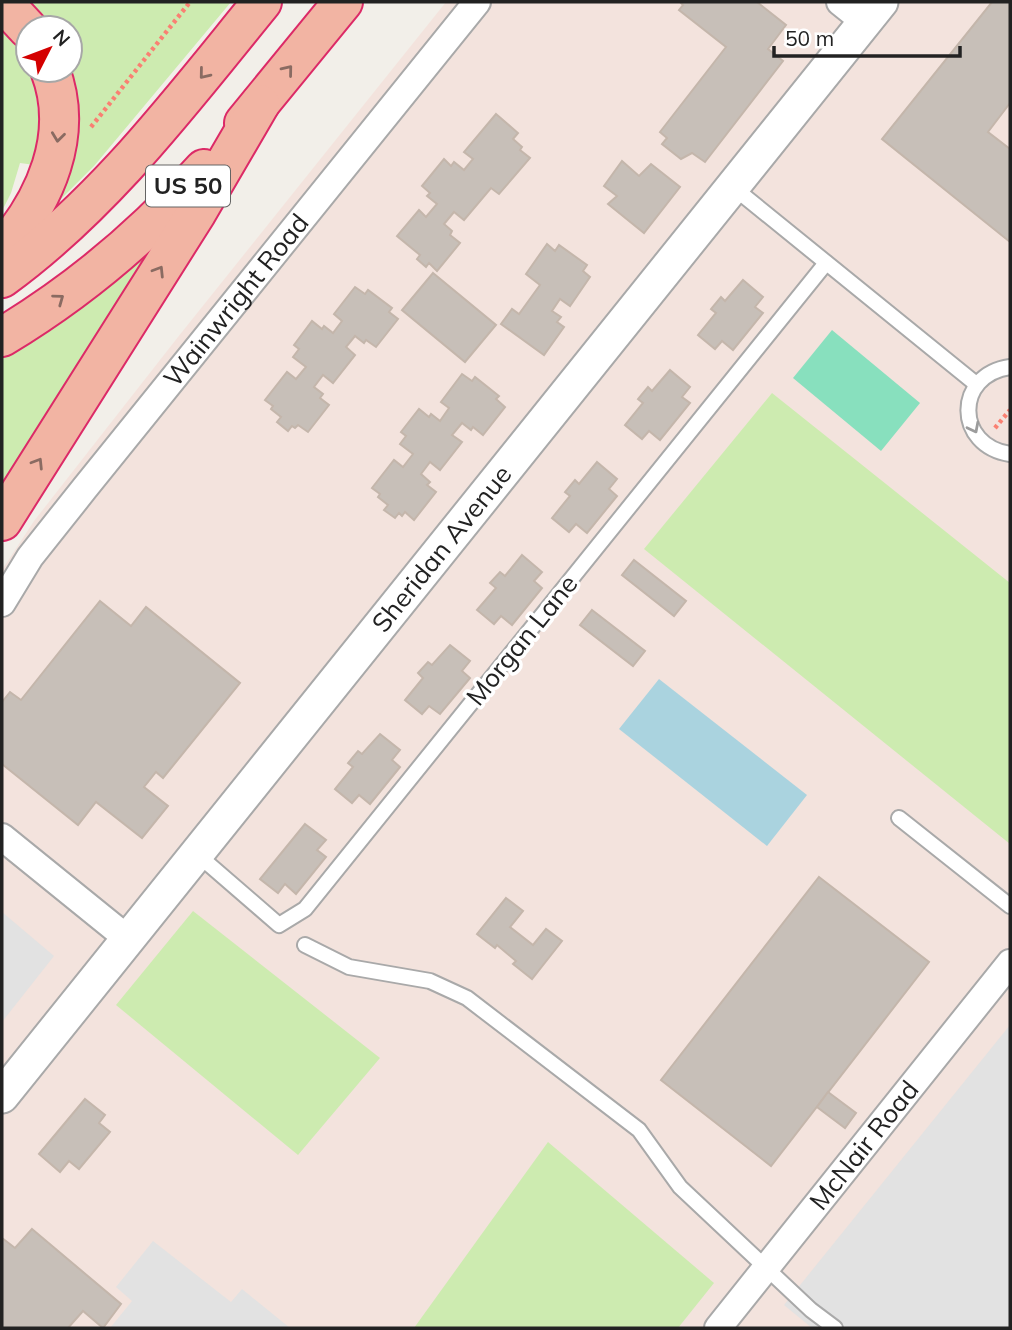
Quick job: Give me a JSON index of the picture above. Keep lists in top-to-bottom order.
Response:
{
  "streets": {
    "highway": ["US 50"],
    "street": ["Wainwright Road", "Sheridan Avenue", "McNair Road"],
    "lane": ["Morgan Lane"]
  },
  "crossings": [
    ["Sheridan Avenue", "Morgan Lane"]
  ],
  "scale_bar": "50 m",
  "north": "top right"
}
